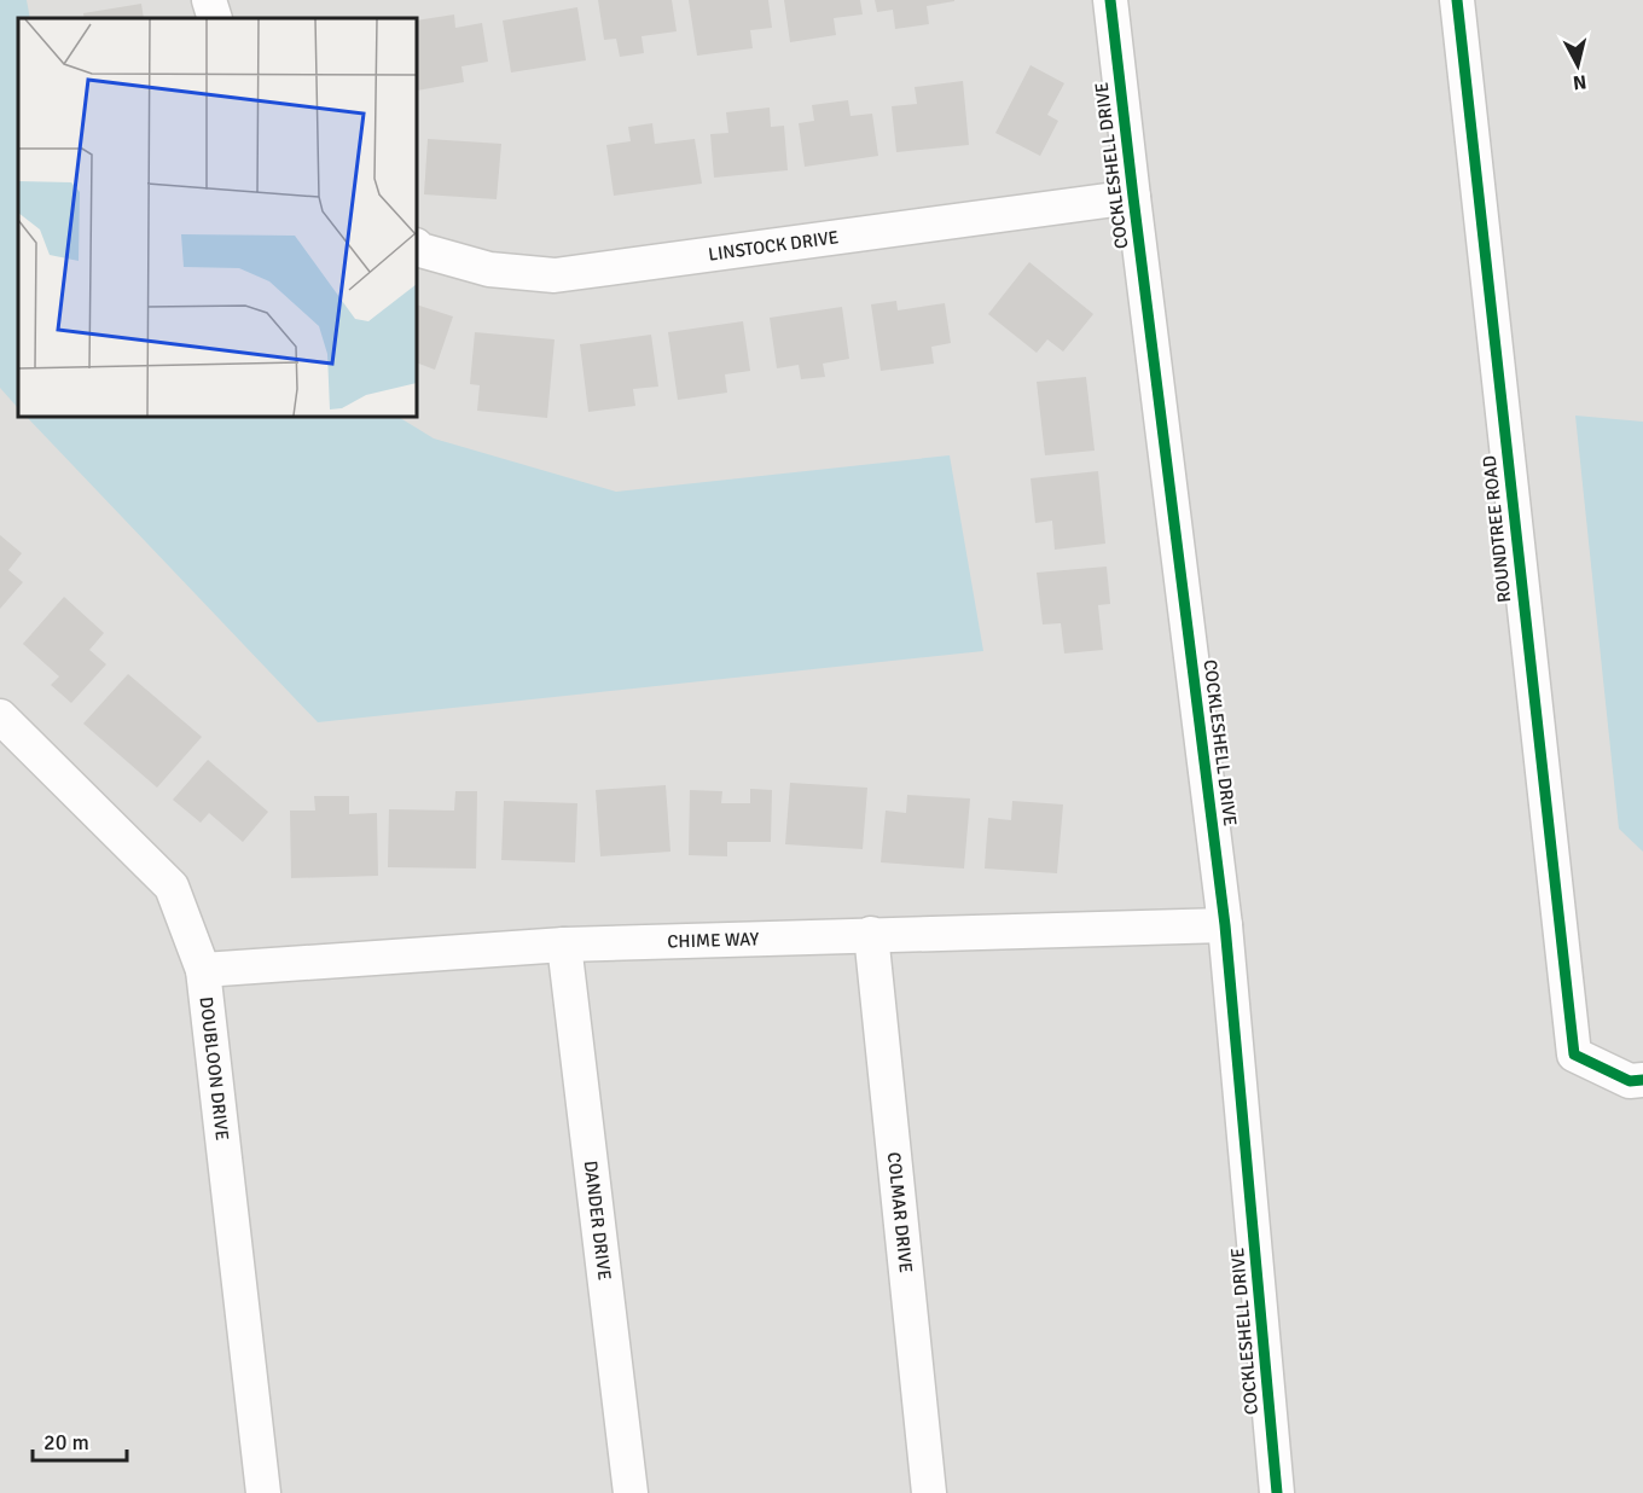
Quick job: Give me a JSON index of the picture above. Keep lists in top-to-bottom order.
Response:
{
  "streets": {
    "street": [
      "COCKLESHELL DRIVE",
      "LINSTOCK DRIVE",
      "ROUNDTREE ROAD",
      "CHIME WAY",
      "DOUBLOON DRIVE",
      "COLMAR DRIVE",
      "DANDER DRIVE"
    ]
  },
  "crossings": [
    ["COCKLESHELL DRIVE", "LINSTOCK DRIVE"],
    ["COCKLESHELL DRIVE", "CHIME WAY"],
    ["CHIME WAY", "DOUBLOON DRIVE"],
    ["CHIME WAY", "COLMAR DRIVE"],
    ["CHIME WAY", "DANDER DRIVE"]
  ],
  "scale_bar": "20 m",
  "north": "bottom"
}
